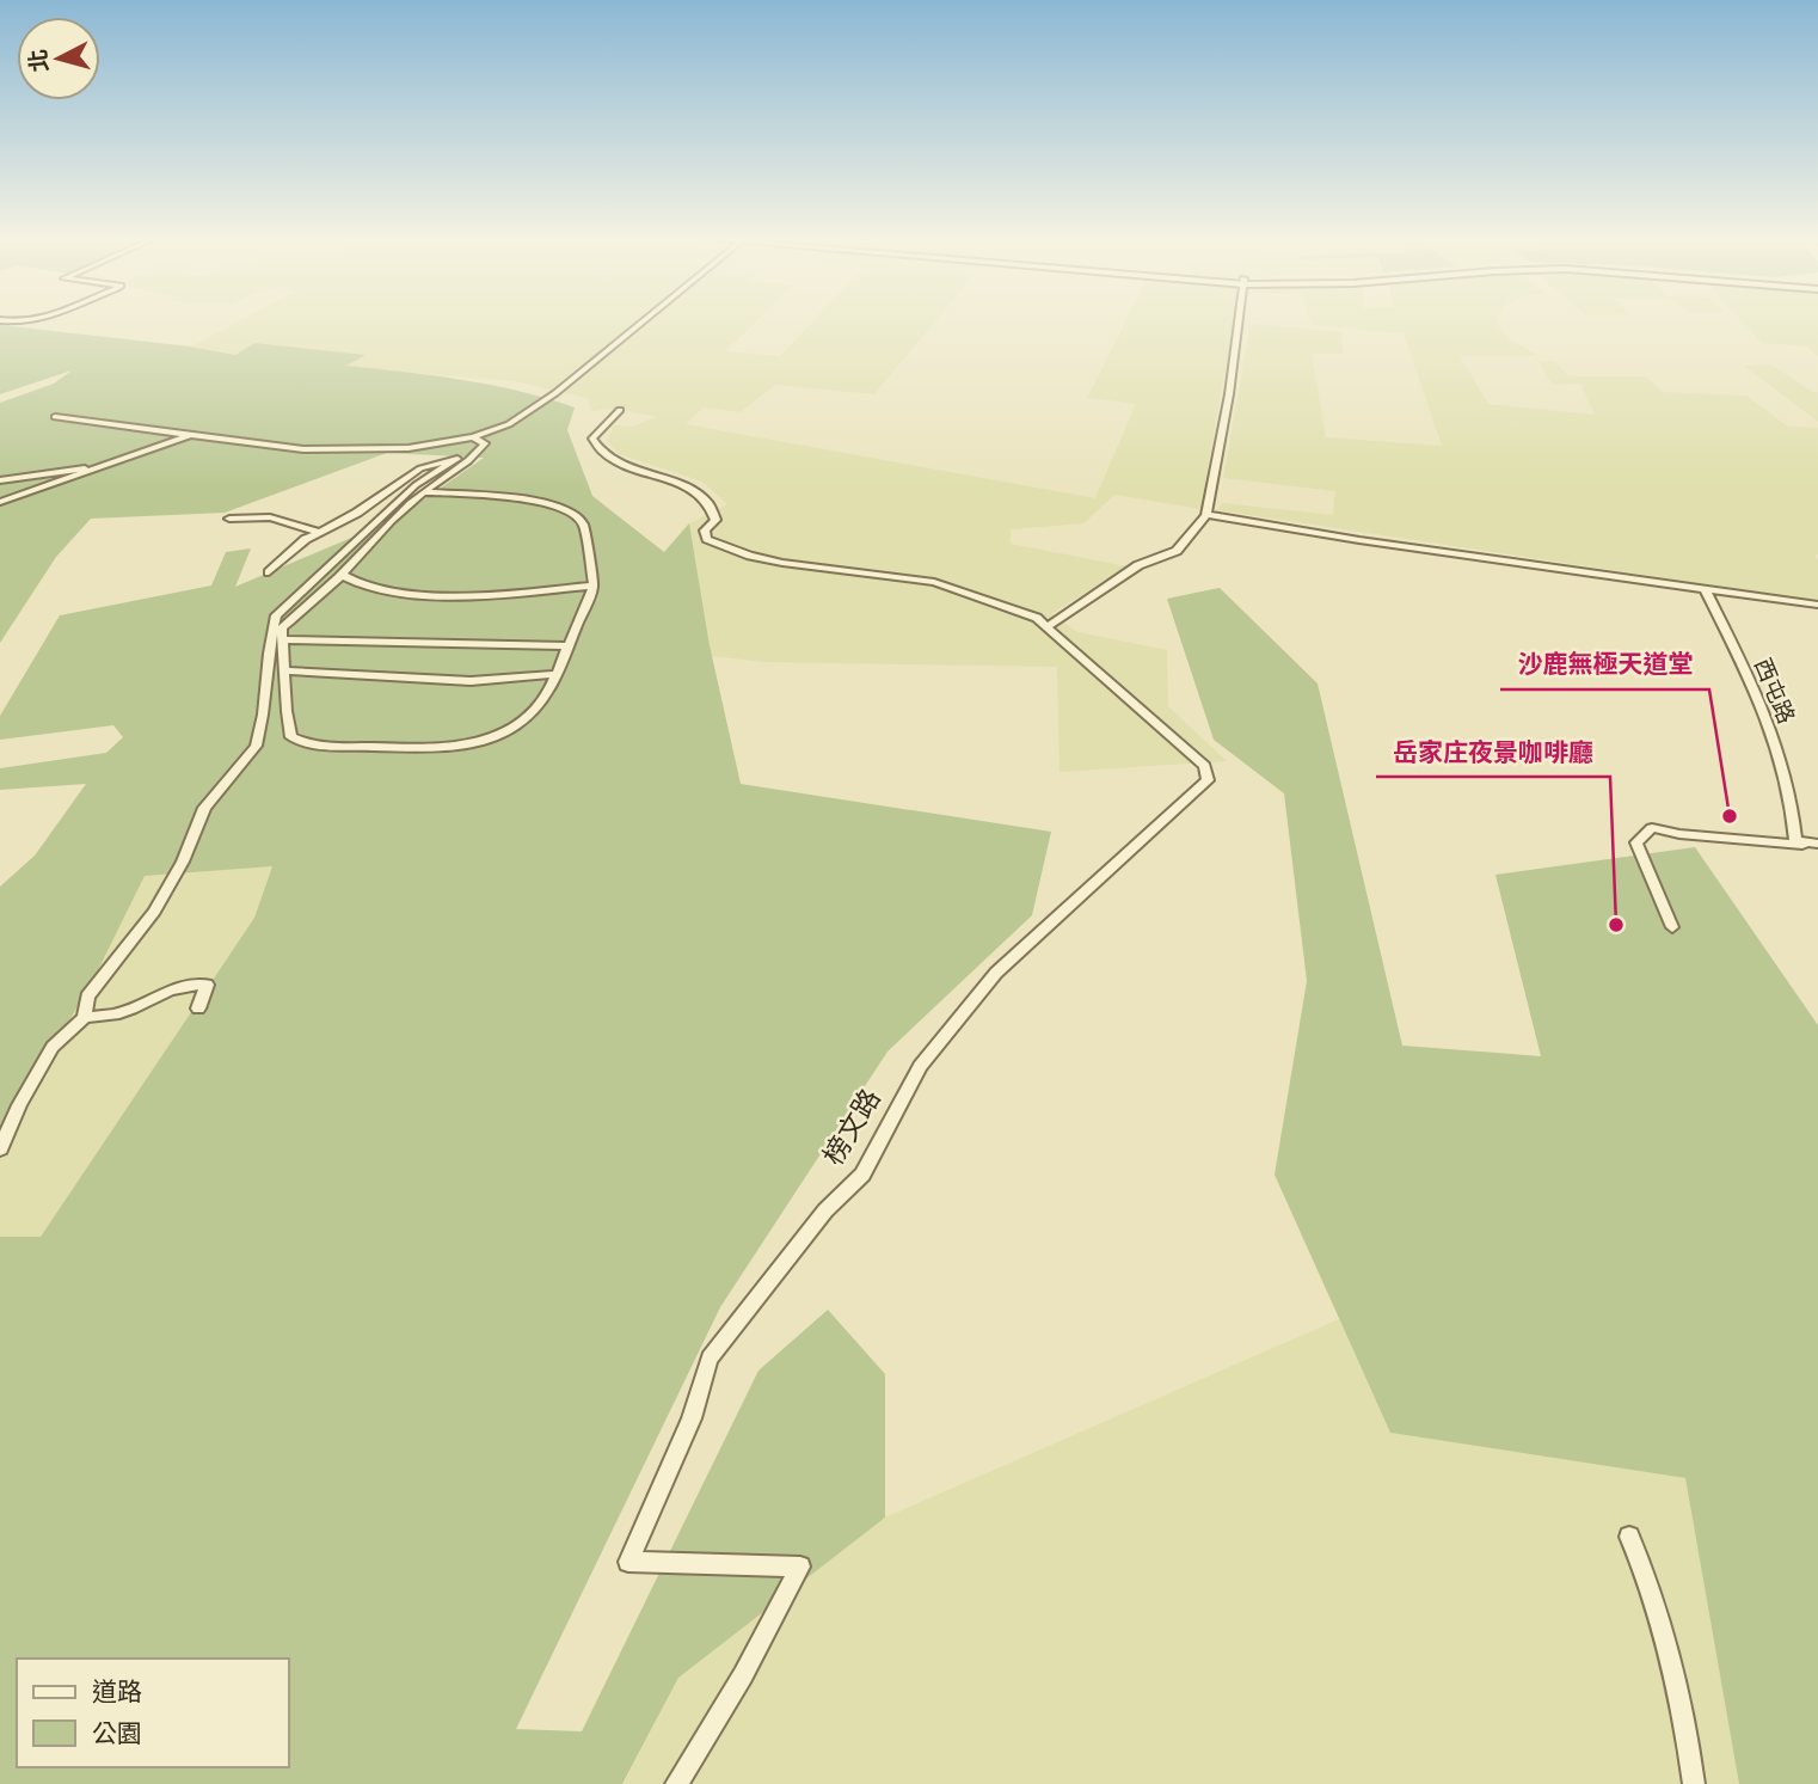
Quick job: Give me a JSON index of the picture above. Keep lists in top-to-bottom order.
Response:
{
  "streets": {
    "street": ["西屯路", "榜文路"]
  },
  "places": ["沙鹿無極天道堂", "岳家庄夜景咖啡廳"],
  "legend": ["道路", "公園"],
  "north": "left"
}
